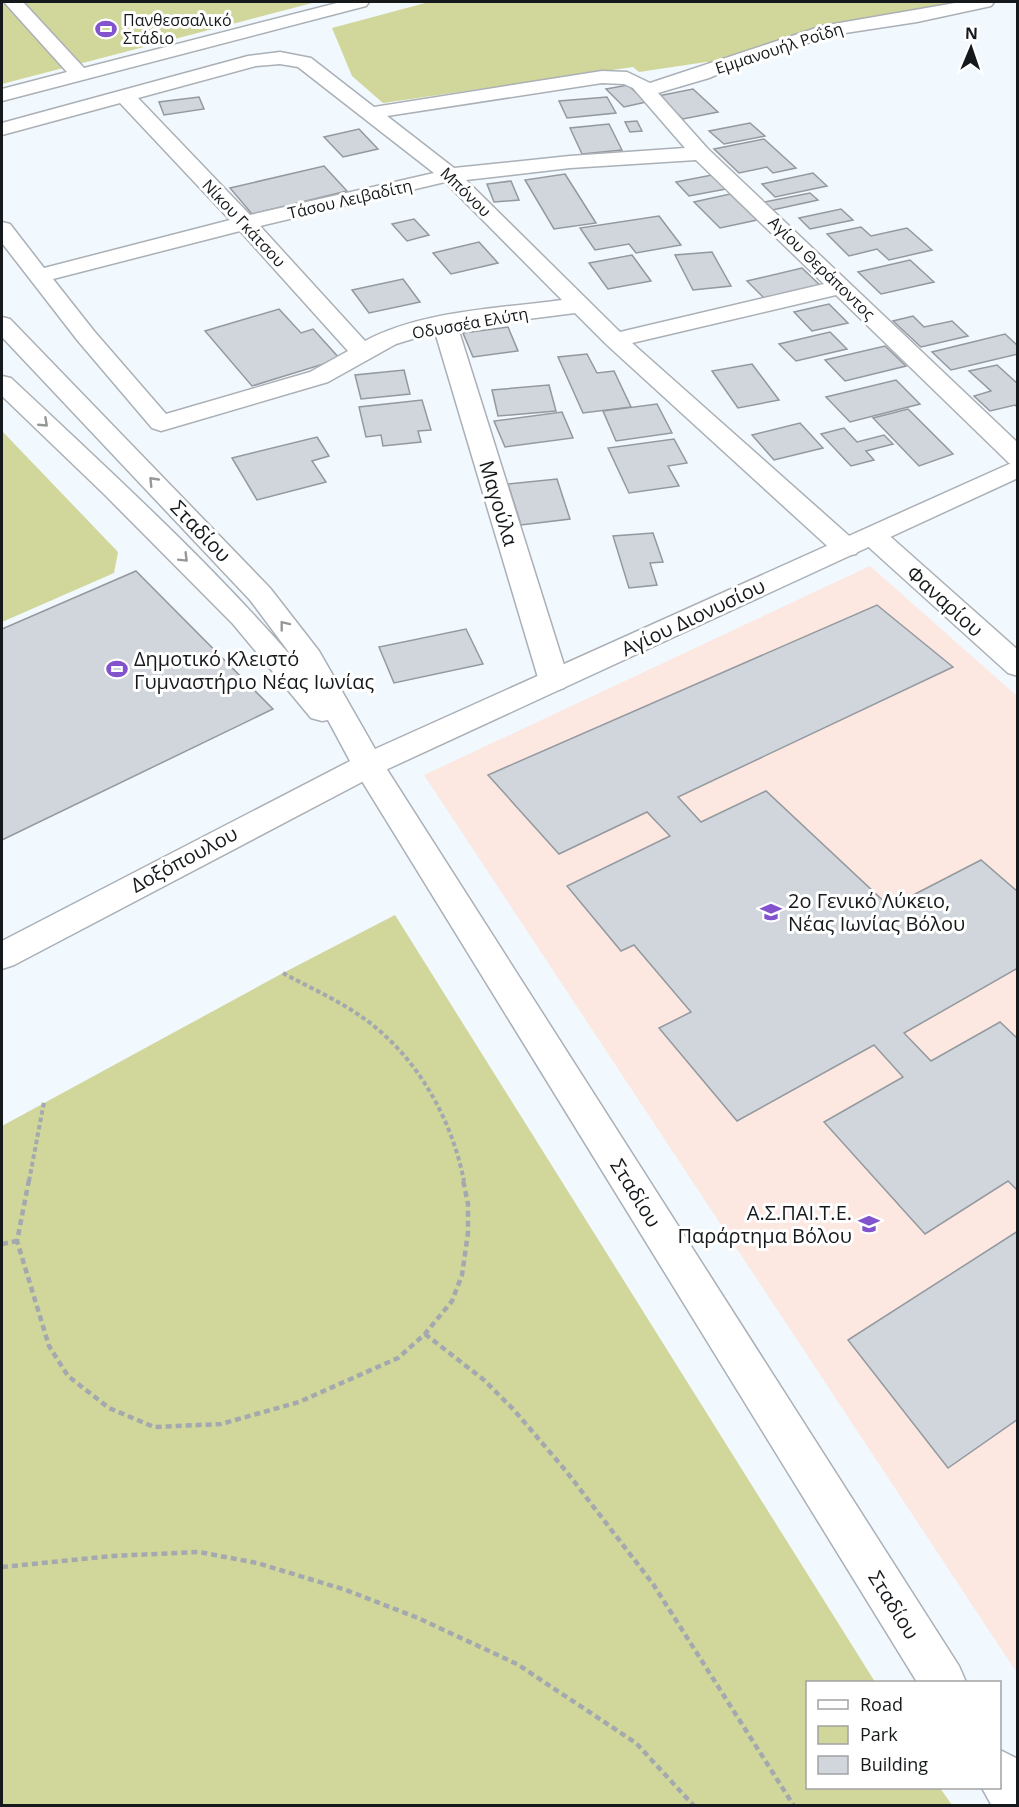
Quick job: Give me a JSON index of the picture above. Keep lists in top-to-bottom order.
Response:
{
  "streets": {
    "street": [
      "Εμμανουήλ Ροΐδη",
      "Μπόνου",
      "Τάσου Λειβαδίτη",
      "Νίκου Γκάτσου",
      "Αγίου Θεράποντος",
      "Οδυσσέα Ελύτη",
      "Μαγούλα",
      "Σταδίου",
      "Φαναρίου",
      "Αγίου Διονυσίου",
      "Δοξόπουλου"
    ]
  },
  "crossings": [
    ["Εμμανουήλ Ροΐδη", "Αγίου Θεράποντος"],
    ["Μπόνου", "Τάσου Λειβαδίτη"],
    ["Μπόνου", "Νίκου Γκάτσου"],
    ["Μπόνου", "Αγίου Θεράποντος"],
    ["Μπόνου", "Οδυσσέα Ελύτη"],
    ["Μπόνου", "Αγίου Διονυσίου"],
    ["Τάσου Λειβαδίτη", "Νίκου Γκάτσου"],
    ["Τάσου Λειβαδίτη", "Αγίου Θεράποντος"],
    ["Τάσου Λειβαδίτη", "Οδυσσέα Ελύτη"],
    ["Νίκου Γκάτσου", "Οδυσσέα Ελύτη"],
    ["Οδυσσέα Ελύτη", "Μαγούλα"],
    ["Μαγούλα", "Αγίου Διονυσίου"],
    ["Σταδίου", "Αγίου Διονυσίου"],
    ["Σταδίου", "Δοξόπουλου"],
    ["Φαναρίου", "Αγίου Διονυσίου"],
    ["Αγίου Διονυσίου", "Δοξόπουλου"]
  ],
  "places": {
    "sports": ["Πανθεσσαλικό Στάδιο", "Δημοτικό Κλειστό Γυμναστήριο Νέας Ιωνίας"],
    "school or university": ["2ο Γενικό Λύκειο, Νέας Ιωνίας Βόλου", "Α.Σ.ΠΑΙ.Τ.Ε. Παράρτημα Βόλου"]
  },
  "legend": ["Road", "Park", "Building"],
  "north": "top"
}
